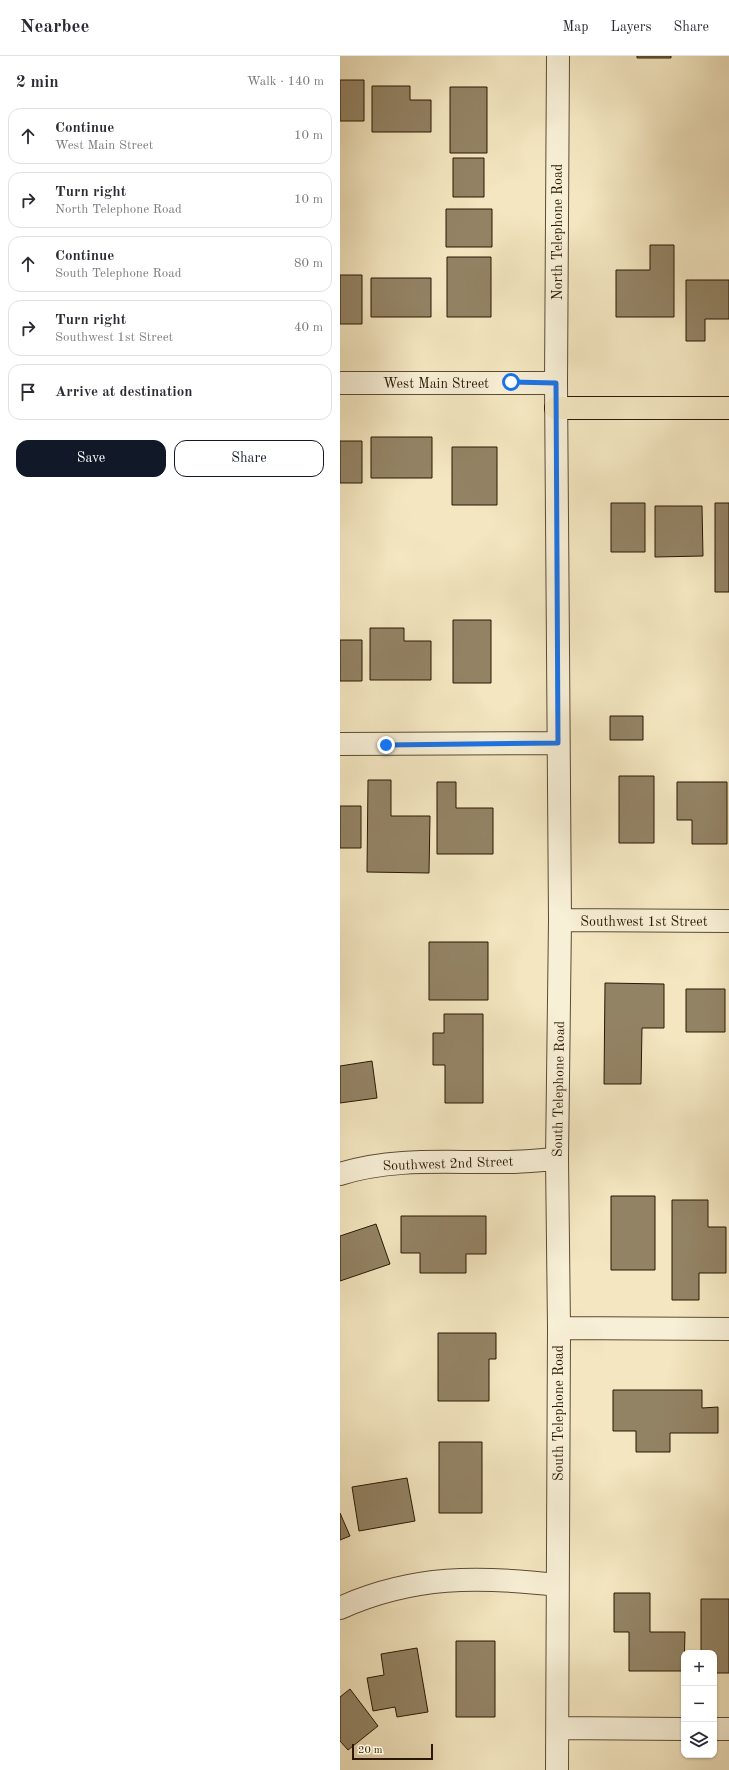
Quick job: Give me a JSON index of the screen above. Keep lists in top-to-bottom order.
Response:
{
  "streets": {
    "street": [
      "North Telephone Road",
      "West Main Street",
      "Southwest 1st Street",
      "South Telephone Road",
      "Southwest 2nd Street"
    ]
  },
  "crossings": [
    ["North Telephone Road", "West Main Street"],
    ["North Telephone Road", "South Telephone Road"],
    ["Southwest 1st Street", "South Telephone Road"],
    ["South Telephone Road", "Southwest 2nd Street"]
  ],
  "scale_bar": "20 m",
  "page": {
    "header": "Nearbee",
    "nav": ["Map", "Layers", "Share"],
    "heading": ["2 min", "Walk · 140 m"],
    "list": [
      ["Continue", "West Main Street", "10 m"],
      ["Turn right", "North Telephone Road", "10 m"],
      ["Continue", "South Telephone Road", "80 m"],
      ["Turn right", "Southwest 1st Street", "40 m"],
      "Arrive at destination"
    ],
    "buttons": ["Save", "Share"],
    "map_buttons": ["+", "−"],
    "scale": "20 m"
  }
}
